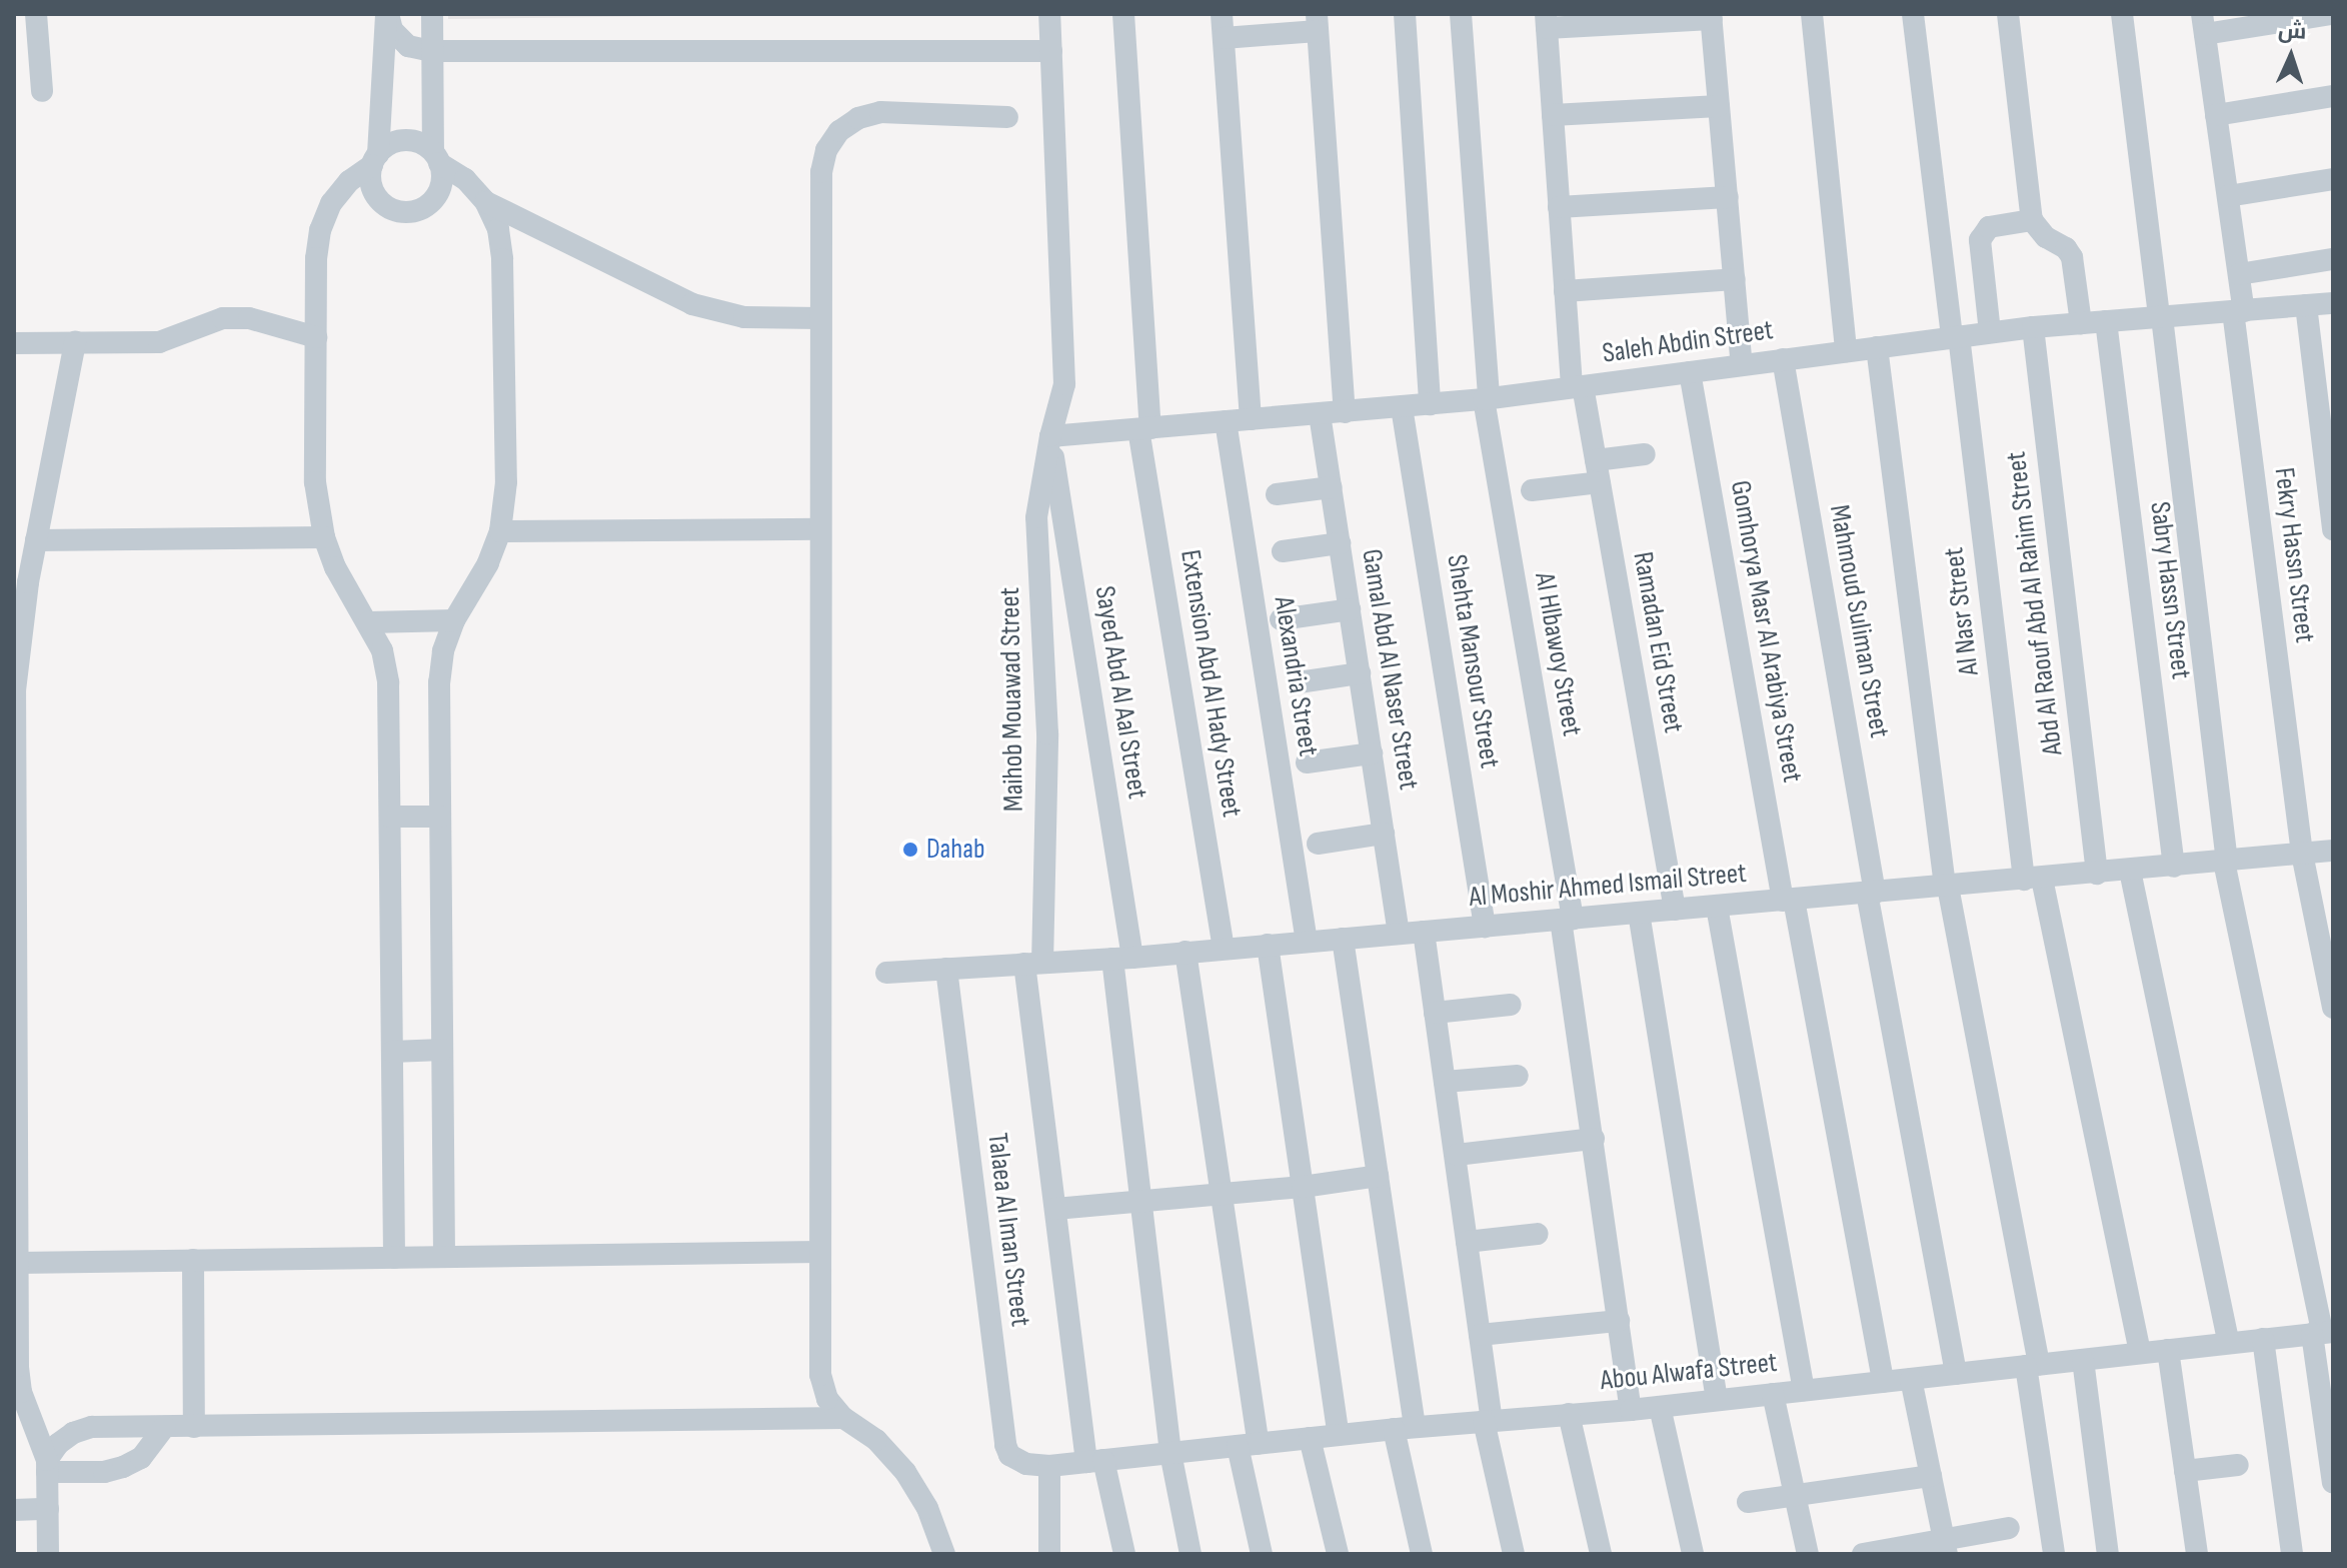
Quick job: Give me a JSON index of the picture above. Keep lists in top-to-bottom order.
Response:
{
  "streets": {
    "street": [
      "Saleh Abdin Street",
      "Fekry Hassn Street",
      "Sabry Hassn Street",
      "Abd Al Raouf Abd Al Rahim Street",
      "Al Nasr Street",
      "Mahmoud Suliman Street",
      "Gomhorya Masr Al Arabiya Street",
      "Ramadan Eid Street",
      "Al Hlbawoy Street",
      "Shehta Mansour Street",
      "Gamal Abd Al Naser Street",
      "Alexandria Street",
      "Extension Abd Al Hady Street",
      "Sayed Abd Al Aal Street",
      "Maihob Mouawad Street",
      "Al Moshir Ahmed Ismail Street",
      "Talaea Al Iman Street",
      "Abou Alwafa Street"
    ]
  },
  "crossings": [
    ["Saleh Abdin Street", "Fekry Hassn Street"],
    ["Saleh Abdin Street", "Sabry Hassn Street"],
    ["Saleh Abdin Street", "Abd Al Raouf Abd Al Rahim Street"],
    ["Saleh Abdin Street", "Al Nasr Street"],
    ["Saleh Abdin Street", "Mahmoud Suliman Street"],
    ["Saleh Abdin Street", "Gomhorya Masr Al Arabiya Street"],
    ["Saleh Abdin Street", "Ramadan Eid Street"],
    ["Saleh Abdin Street", "Al Hlbawoy Street"],
    ["Saleh Abdin Street", "Shehta Mansour Street"],
    ["Saleh Abdin Street", "Gamal Abd Al Naser Street"],
    ["Saleh Abdin Street", "Alexandria Street"],
    ["Saleh Abdin Street", "Extension Abd Al Hady Street"],
    ["Saleh Abdin Street", "Sayed Abd Al Aal Street"],
    ["Saleh Abdin Street", "Maihob Mouawad Street"],
    ["Fekry Hassn Street", "Al Moshir Ahmed Ismail Street"],
    ["Sabry Hassn Street", "Al Moshir Ahmed Ismail Street"],
    ["Abd Al Raouf Abd Al Rahim Street", "Al Moshir Ahmed Ismail Street"],
    ["Al Nasr Street", "Al Moshir Ahmed Ismail Street"],
    ["Al Nasr Street", "Abou Alwafa Street"],
    ["Mahmoud Suliman Street", "Al Moshir Ahmed Ismail Street"],
    ["Mahmoud Suliman Street", "Abou Alwafa Street"],
    ["Gomhorya Masr Al Arabiya Street", "Al Moshir Ahmed Ismail Street"],
    ["Gomhorya Masr Al Arabiya Street", "Abou Alwafa Street"],
    ["Ramadan Eid Street", "Al Moshir Ahmed Ismail Street"],
    ["Al Hlbawoy Street", "Al Moshir Ahmed Ismail Street"],
    ["Al Hlbawoy Street", "Abou Alwafa Street"],
    ["Shehta Mansour Street", "Al Moshir Ahmed Ismail Street"],
    ["Gamal Abd Al Naser Street", "Al Moshir Ahmed Ismail Street"],
    ["Alexandria Street", "Al Moshir Ahmed Ismail Street"],
    ["Extension Abd Al Hady Street", "Al Moshir Ahmed Ismail Street"],
    ["Sayed Abd Al Aal Street", "Maihob Mouawad Street"],
    ["Sayed Abd Al Aal Street", "Al Moshir Ahmed Ismail Street"],
    ["Sayed Abd Al Aal Street", "Abou Alwafa Street"],
    ["Maihob Mouawad Street", "Al Moshir Ahmed Ismail Street"],
    ["Maihob Mouawad Street", "Abou Alwafa Street"],
    ["Al Moshir Ahmed Ismail Street", "Talaea Al Iman Street"],
    ["Talaea Al Iman Street", "Abou Alwafa Street"]
  ],
  "places": ["Dahab"],
  "north": "top"
}
